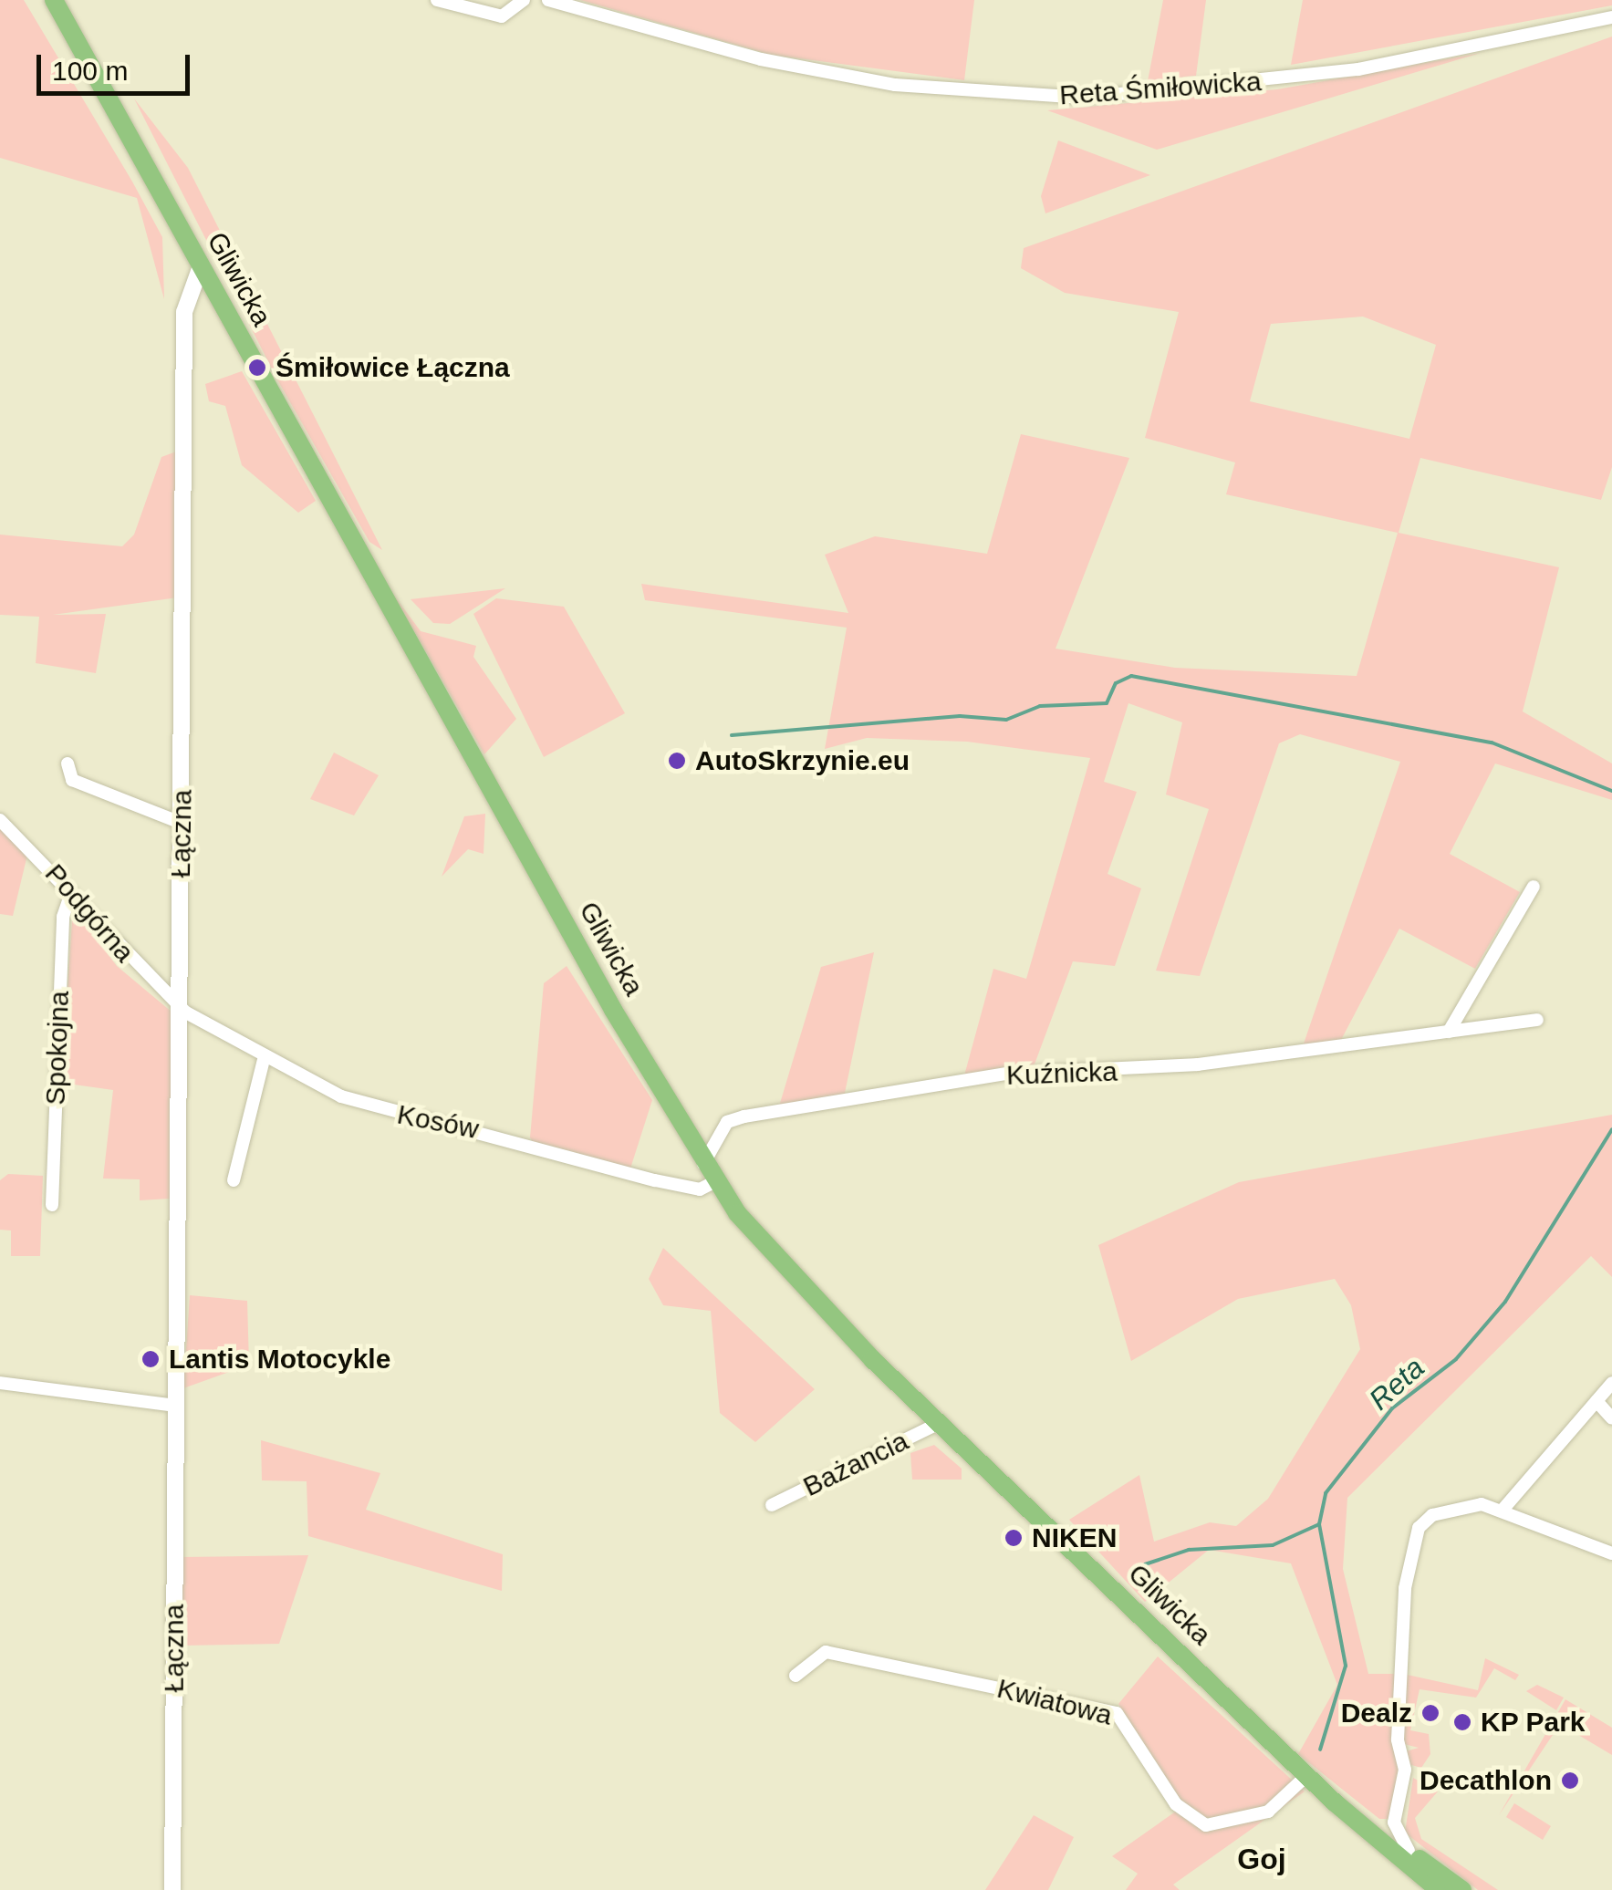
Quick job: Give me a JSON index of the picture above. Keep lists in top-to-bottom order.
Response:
{
  "streets": {
    "main road": ["Gliwicka"],
    "street": [
      "Reta Śmiłowicka",
      "Łączna",
      "Podgórna",
      "Spokojna",
      "Kuźnicka",
      "Kosów",
      "Bażancia",
      "Kwiatowa"
    ]
  },
  "crossings": [
    ["Gliwicka", "Łączna"],
    ["Gliwicka", "Kuźnicka"],
    ["Gliwicka", "Kosów"],
    ["Gliwicka", "Bażancia"],
    ["Gliwicka", "Kwiatowa"],
    ["Łączna", "Podgórna"],
    ["Łączna", "Kosów"],
    ["Podgórna", "Spokojna"],
    ["Podgórna", "Kosów"]
  ],
  "districts": ["Goj"],
  "water": ["Reta"],
  "places": [
    "Śmiłowice Łączna",
    "AutoSkrzynie.eu",
    "Lantis Motocykle",
    "NIKEN",
    "Dealz",
    "KP Park",
    "Decathlon"
  ],
  "scale_bar": "100 m"
}
